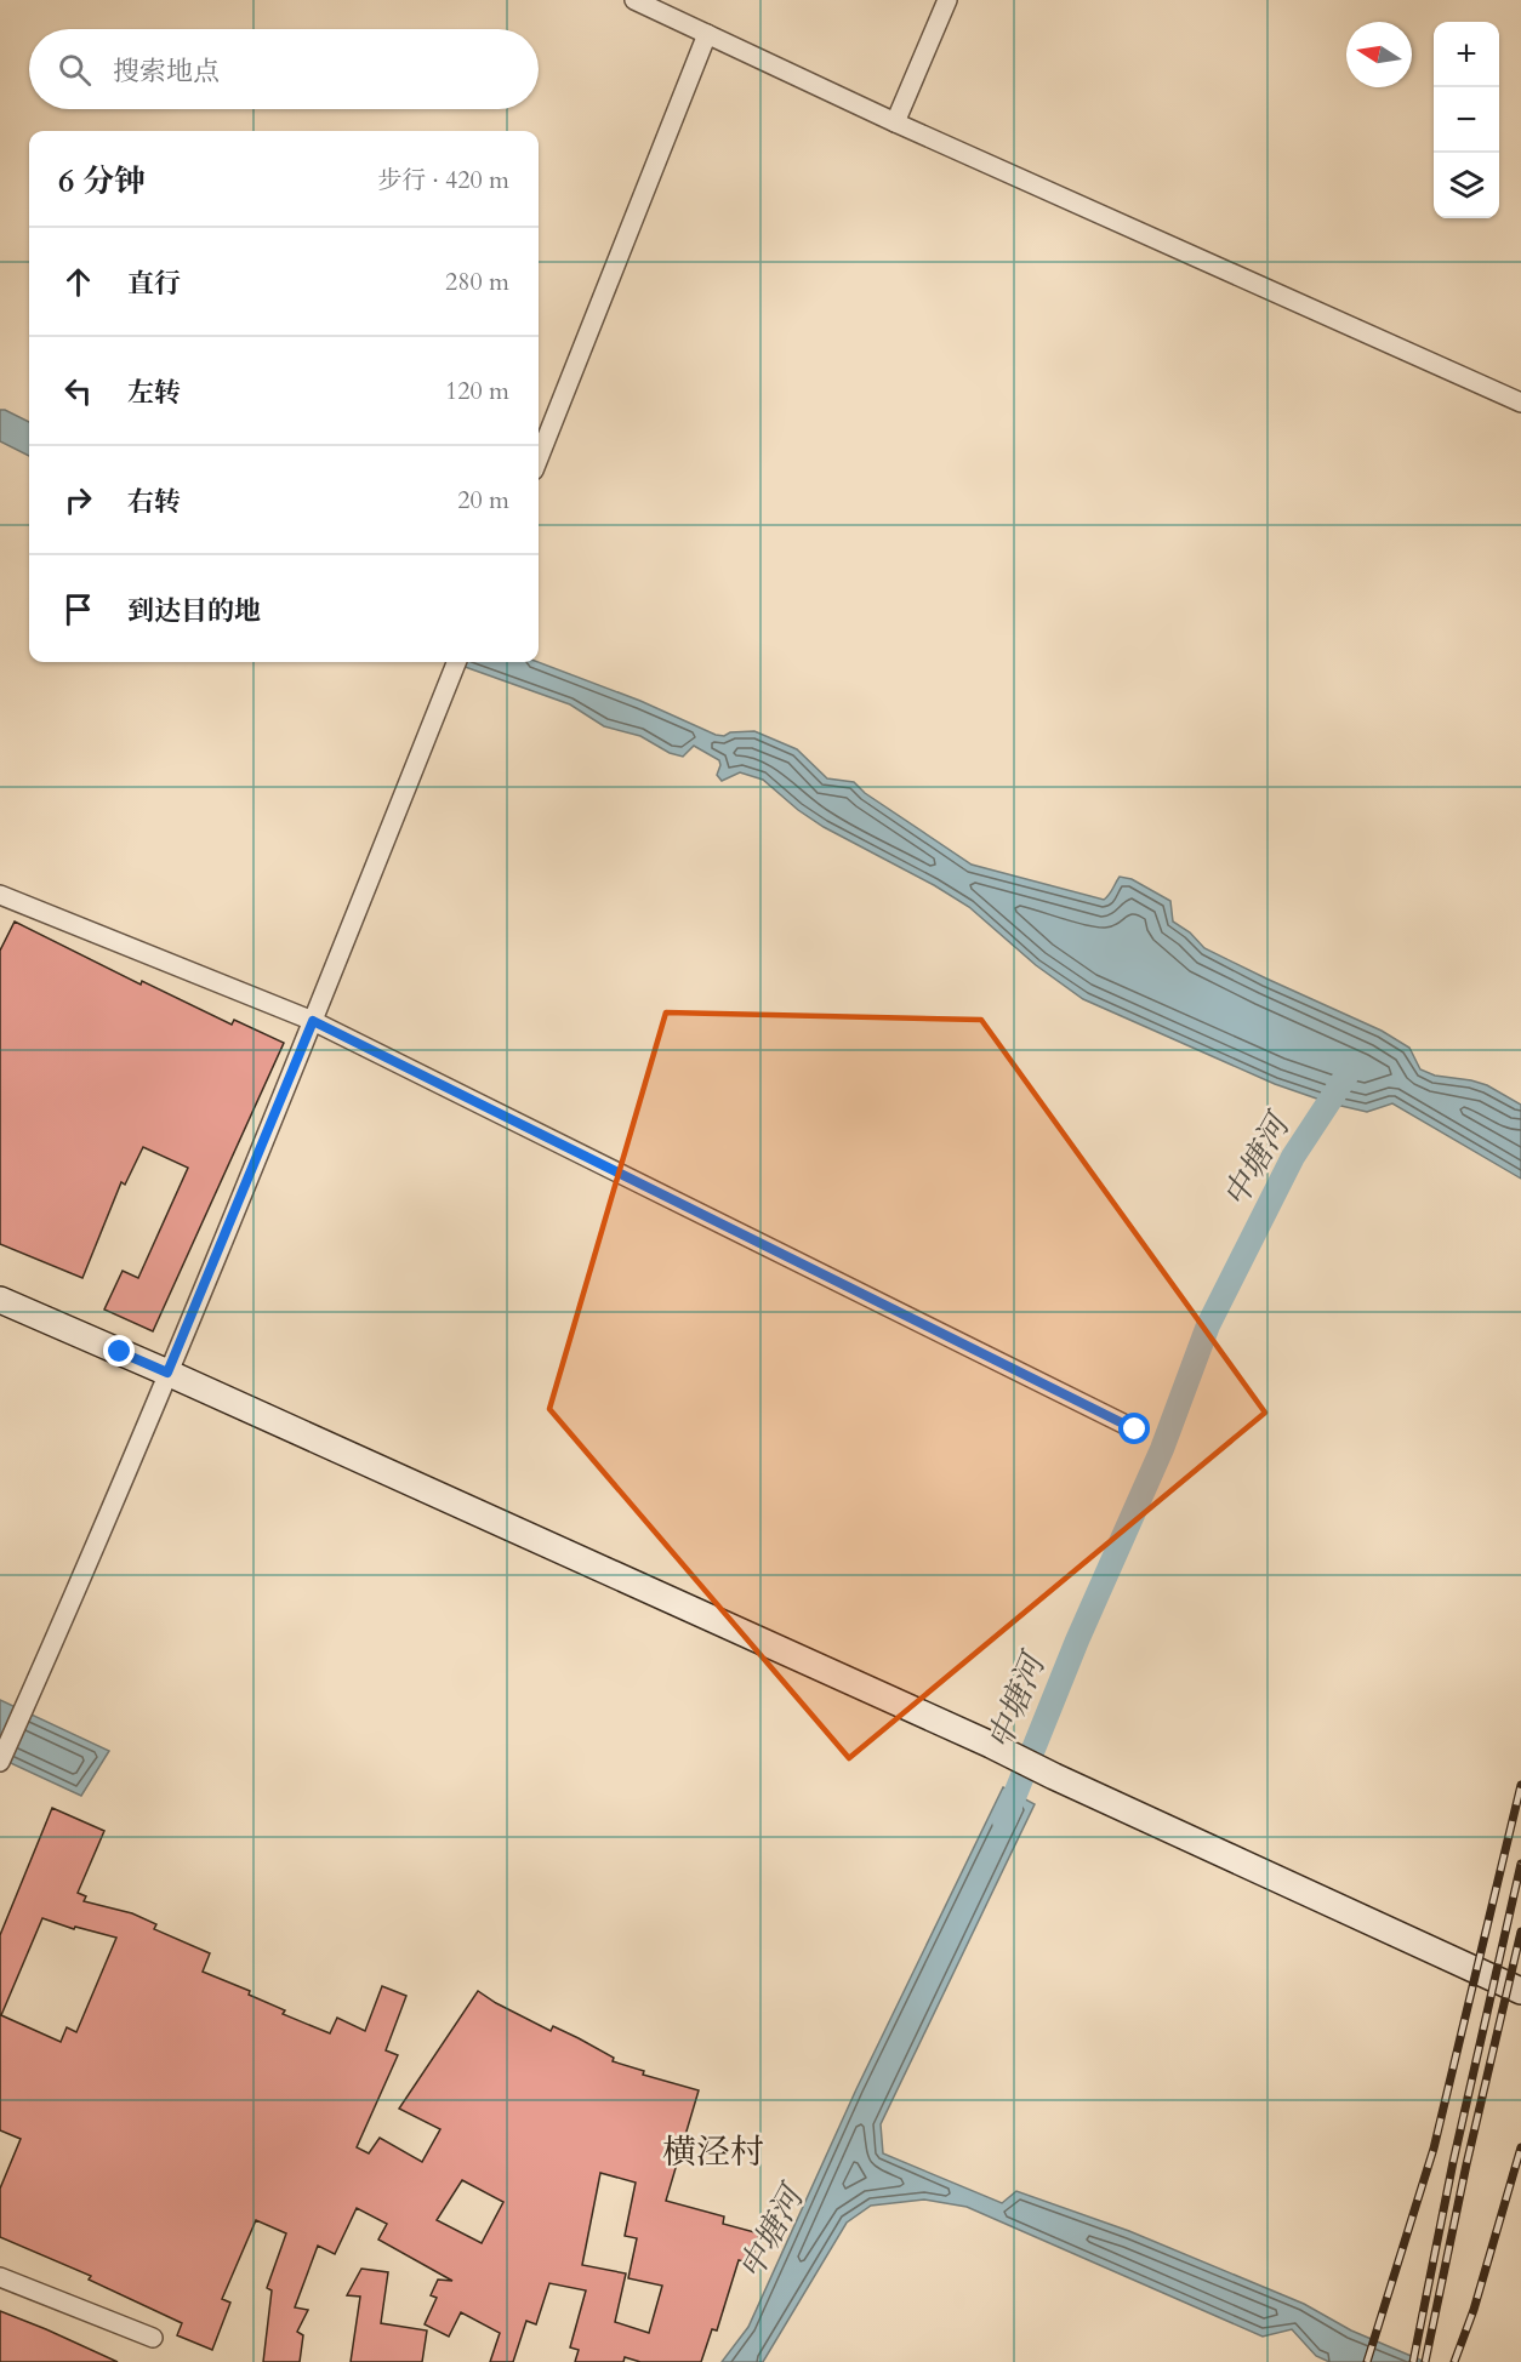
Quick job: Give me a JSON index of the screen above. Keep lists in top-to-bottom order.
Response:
{
  "districts": ["横泾村"],
  "water": ["中塘河"],
  "north": "left",
  "page": {
    "map_buttons": ["+", "−"],
    "search": "搜索地点",
    "heading": ["6 分钟", "步行 · 420 m"],
    "list": [
      ["直行", "280 m"],
      ["左转", "120 m"],
      ["右转", "20 m"],
      "到达目的地"
    ]
  }
}
